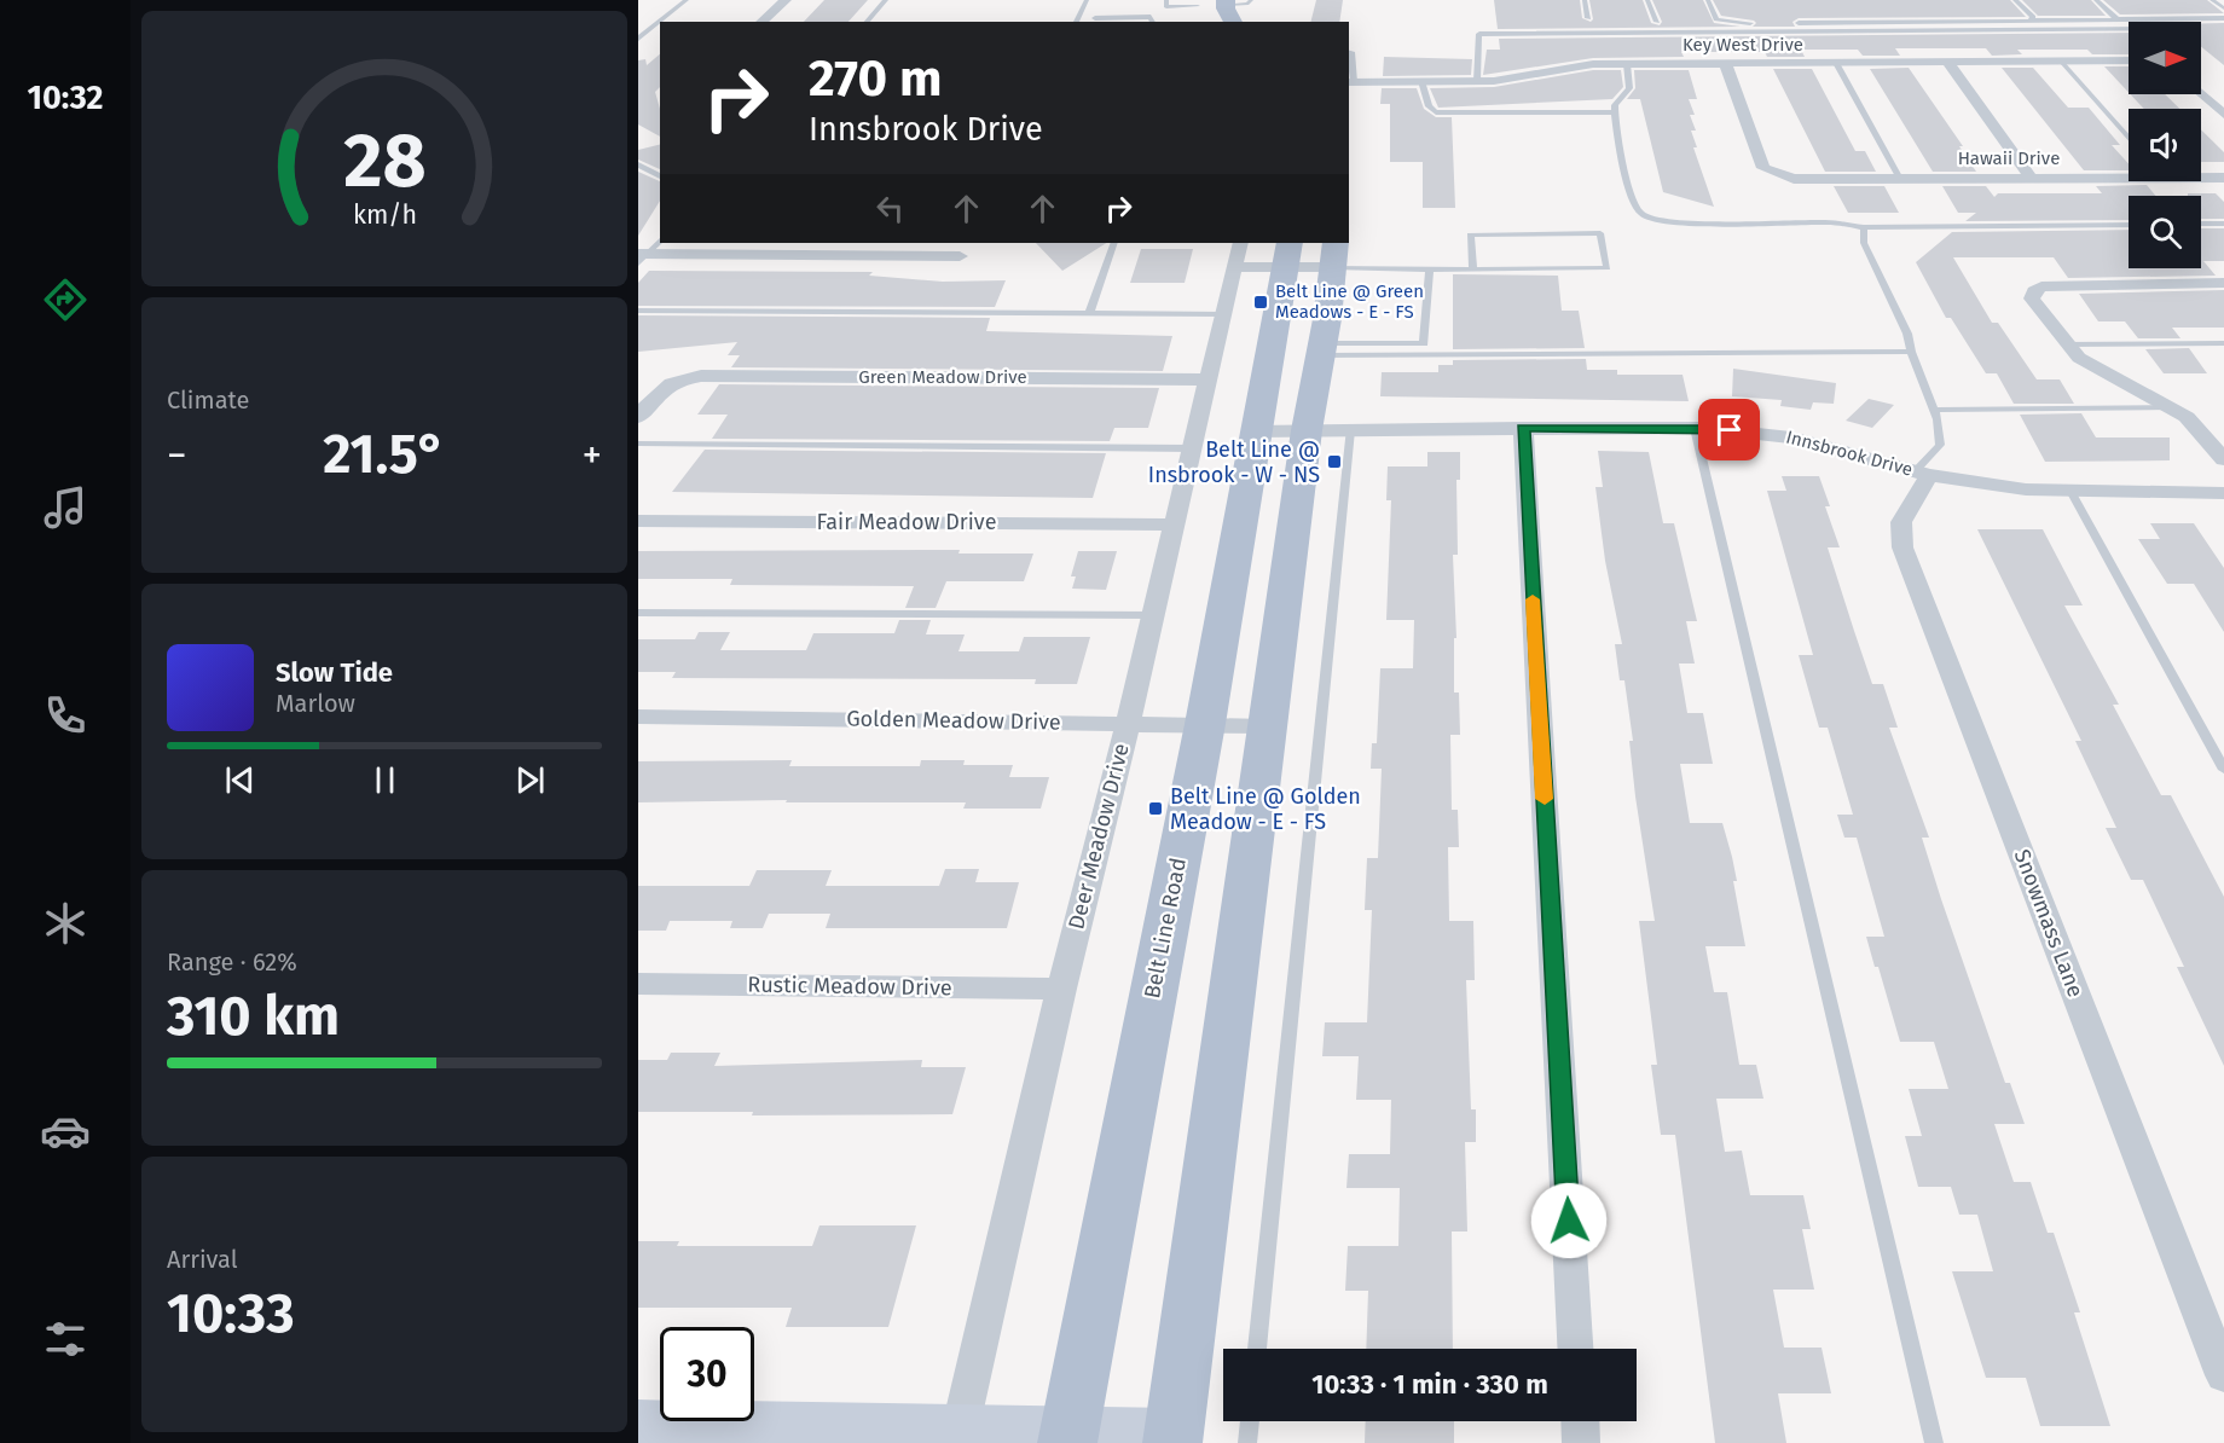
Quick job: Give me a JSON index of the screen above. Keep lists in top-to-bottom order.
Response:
{
  "streets": {
    "main road": ["Belt Line Road"],
    "street": [
      "Key West Drive",
      "Hawaii Drive",
      "Green Meadow Drive",
      "Innsbrook Drive",
      "Fair Meadow Drive",
      "Golden Meadow Drive",
      "Deer Meadow Drive",
      "Snowmass Lane",
      "Rustic Meadow Drive"
    ]
  },
  "crossings": [
    ["Key West Drive", "Hawaii Drive"],
    ["Green Meadow Drive", "Deer Meadow Drive"],
    ["Innsbrook Drive", "Snowmass Lane"],
    ["Innsbrook Drive", "Belt Line Road"],
    ["Fair Meadow Drive", "Deer Meadow Drive"],
    ["Golden Meadow Drive", "Deer Meadow Drive"],
    ["Golden Meadow Drive", "Belt Line Road"],
    ["Deer Meadow Drive", "Rustic Meadow Drive"]
  ],
  "places": {
    "transit": ["Belt Line @ Green Meadows - E - FS", "Belt Line @ Insbrook - W - NS", "Belt Line @ Golden Meadow - E - FS"]
  },
  "north": "right",
  "page": {
    "tabs": "10:32",
    "turn": ["270 m", "Innsbrook Drive"],
    "tile": [
      "Climate",
      ["Range · 62%", "310 km"],
      ["Arrival", "10:33"]
    ],
    "heat": ["−", "21.5°", "+"],
    "song": ["Slow Tide", "Marlow"],
    "limit": "30",
    "trip": "10:33 · 1 min · 330 m",
    "gauge": ["28", "km/h"]
  }
}
